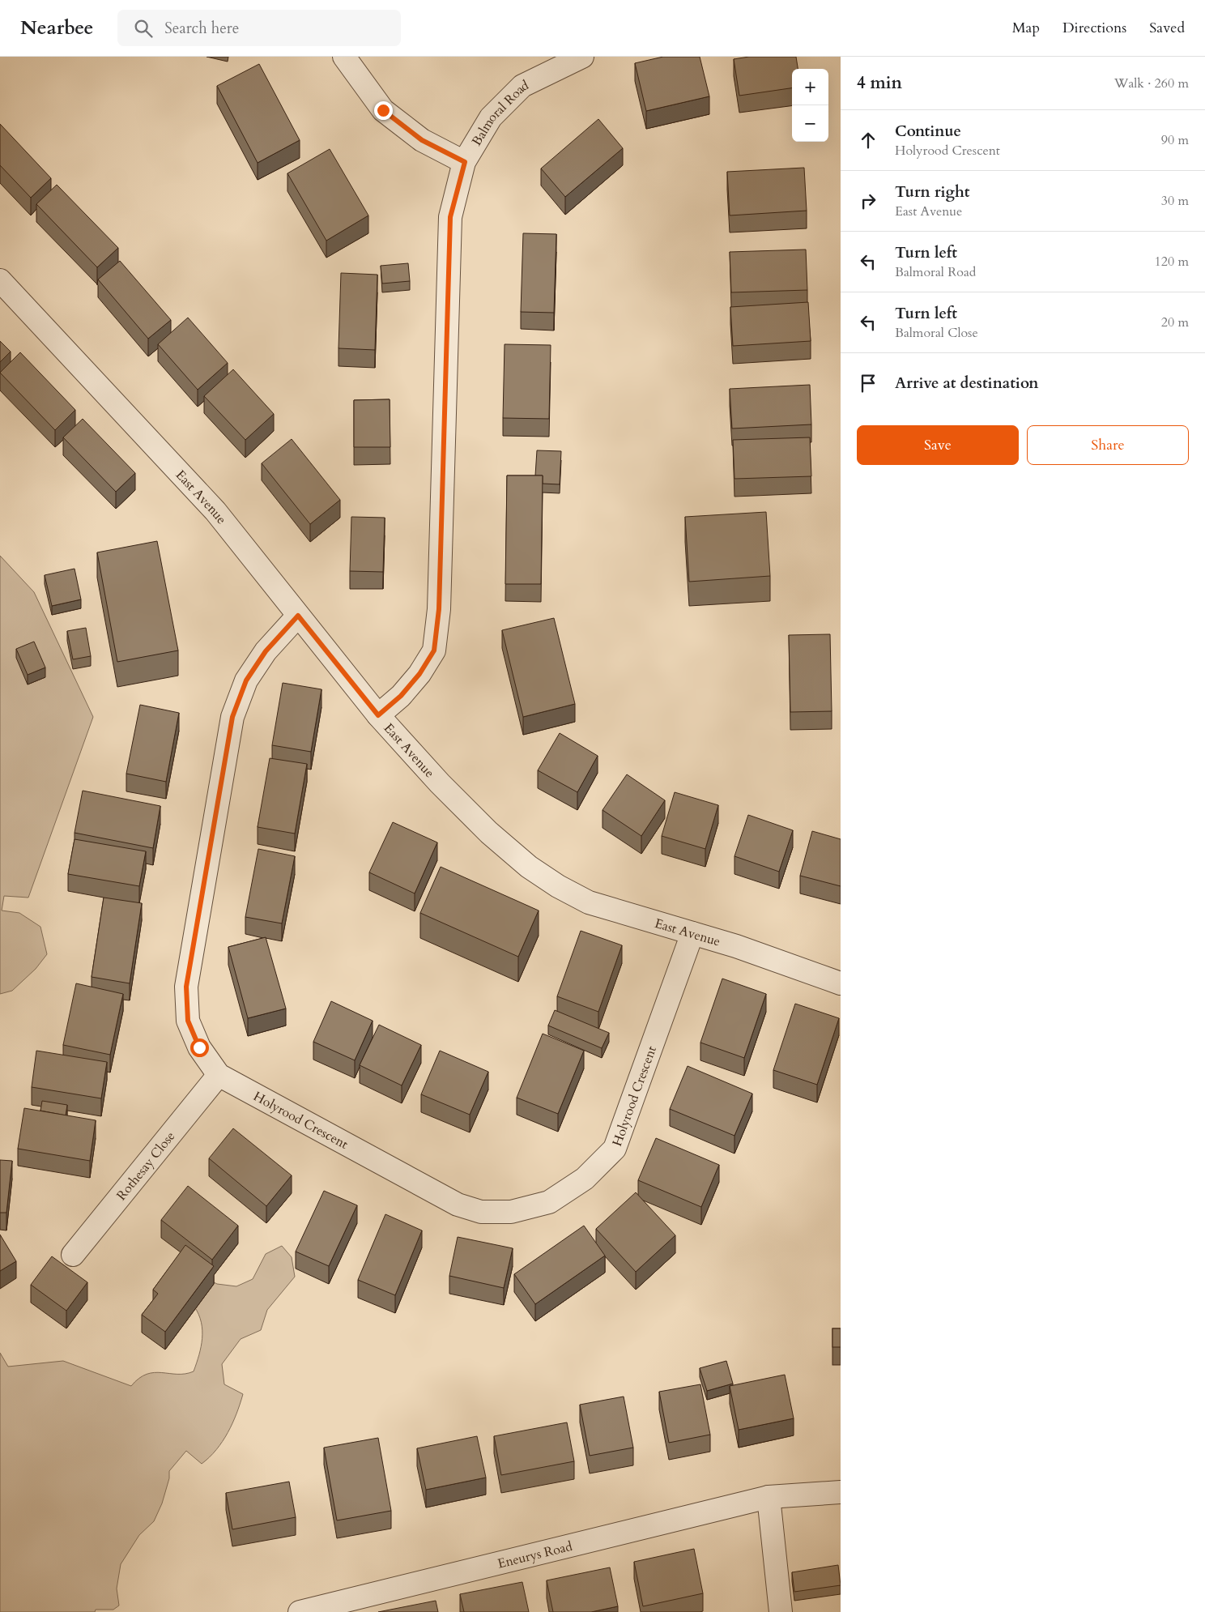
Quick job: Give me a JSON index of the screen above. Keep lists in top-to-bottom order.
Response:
{
  "streets": {
    "street": [
      "Balmoral Road",
      "East Avenue",
      "Holyrood Crescent",
      "Rothesay Close",
      "Eneurys Road"
    ]
  },
  "crossings": [
    ["Balmoral Road", "East Avenue"],
    ["East Avenue", "Holyrood Crescent"],
    ["Holyrood Crescent", "Rothesay Close"]
  ],
  "page": {
    "header": "Nearbee",
    "search": "Search here",
    "nav": ["Map", "Directions", "Saved"],
    "heading": ["4 min", "Walk · 260 m"],
    "map_buttons": ["+", "−"],
    "list": [
      ["Continue", "Holyrood Crescent", "90 m"],
      ["Turn right", "East Avenue", "30 m"],
      ["Turn left", "Balmoral Road", "120 m"],
      ["Turn left", "Balmoral Close", "20 m"],
      "Arrive at destination"
    ],
    "buttons": ["Save", "Share"]
  }
}
